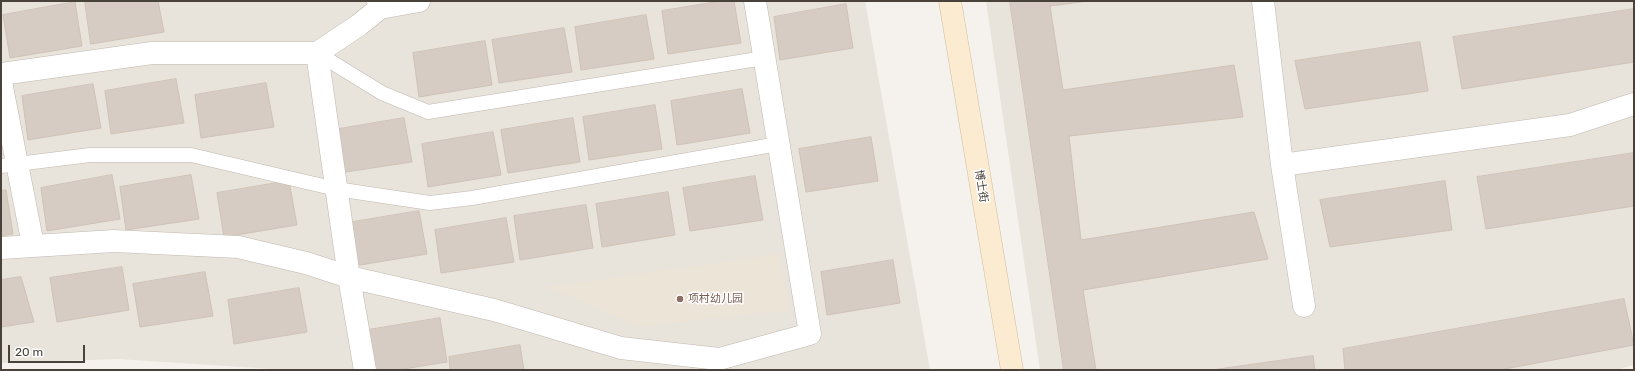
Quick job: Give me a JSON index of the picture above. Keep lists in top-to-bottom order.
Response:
{
  "streets": {
    "street": ["博士街"]
  },
  "places": ["项村幼儿园"],
  "scale_bar": "20 m"
}
